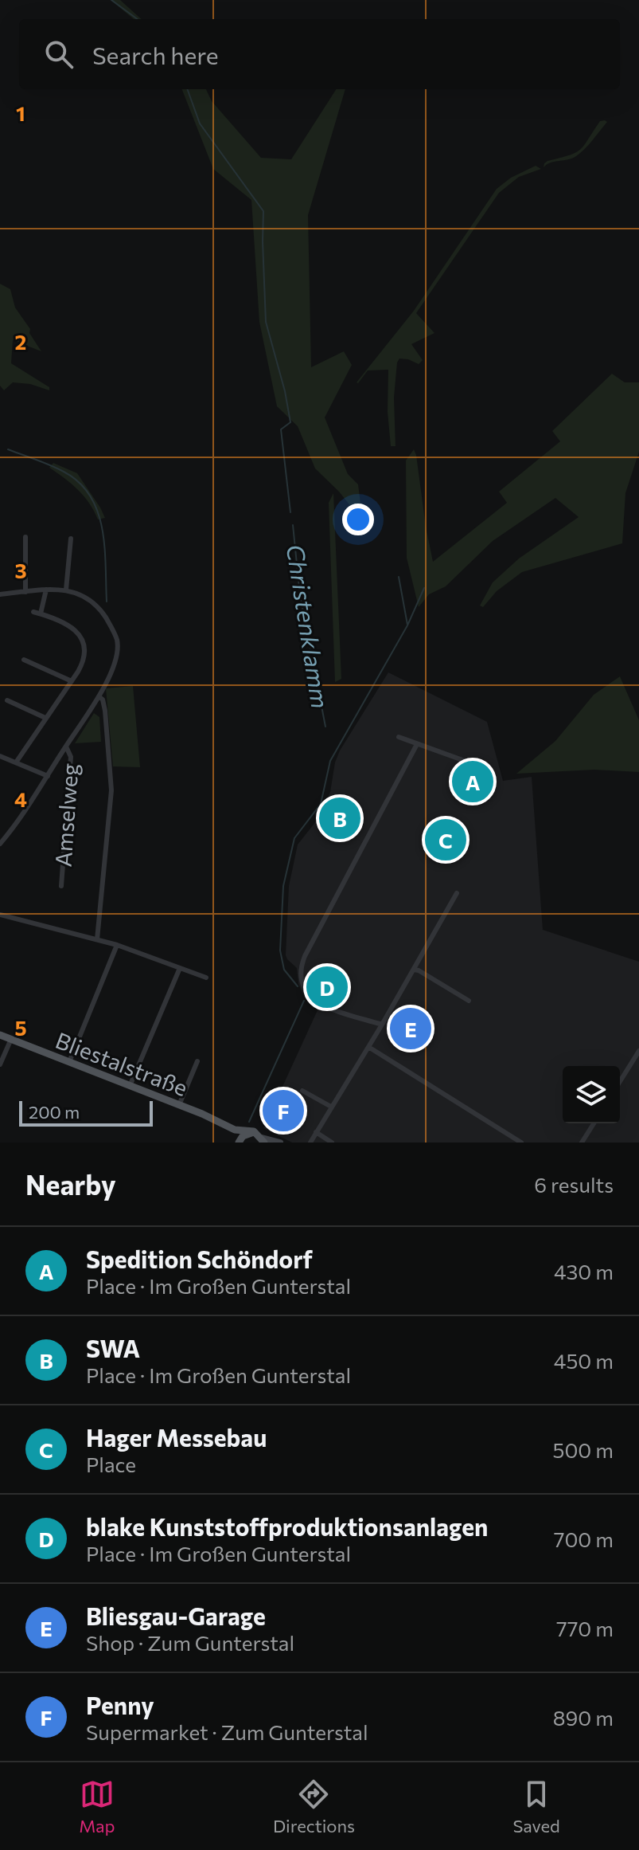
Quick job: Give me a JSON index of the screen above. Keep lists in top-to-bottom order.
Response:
{
  "streets": {
    "main road": ["Bliestalstraße"],
    "street": ["Amselweg"]
  },
  "water": ["Christenklamm"],
  "scale_bar": "200 m",
  "page": {
    "search": "Search here",
    "pins": [
      "A",
      "B",
      "C",
      "D",
      "E",
      "F"
    ],
    "scale": "200 m",
    "heading": ["Nearby", "6 results"],
    "list": [
      {
        "mark": "A",
        "name": "Spedition Schöndorf",
        "note": "Place · Im Großen Gunterstal",
        "value": "430 m"
      },
      {
        "mark": "B",
        "name": "SWA",
        "note": "Place · Im Großen Gunterstal",
        "value": "450 m"
      },
      {
        "mark": "C",
        "name": "Hager Messebau",
        "note": "Place",
        "value": "500 m"
      },
      {
        "mark": "D",
        "name": "blake Kunststoffproduktionsanlagen",
        "note": "Place · Im Großen Gunterstal",
        "value": "700 m"
      },
      {
        "mark": "E",
        "name": "Bliesgau-Garage",
        "note": "Shop · Zum Gunterstal",
        "value": "770 m"
      },
      {
        "mark": "F",
        "name": "Penny",
        "note": "Supermarket · Zum Gunterstal",
        "value": "890 m"
      }
    ],
    "nav": ["Map", "Directions", "Saved"]
  },
  "grid": {
    "rows": [
      "1",
      "2",
      "3",
      "4",
      "5"
    ]
  }
}
